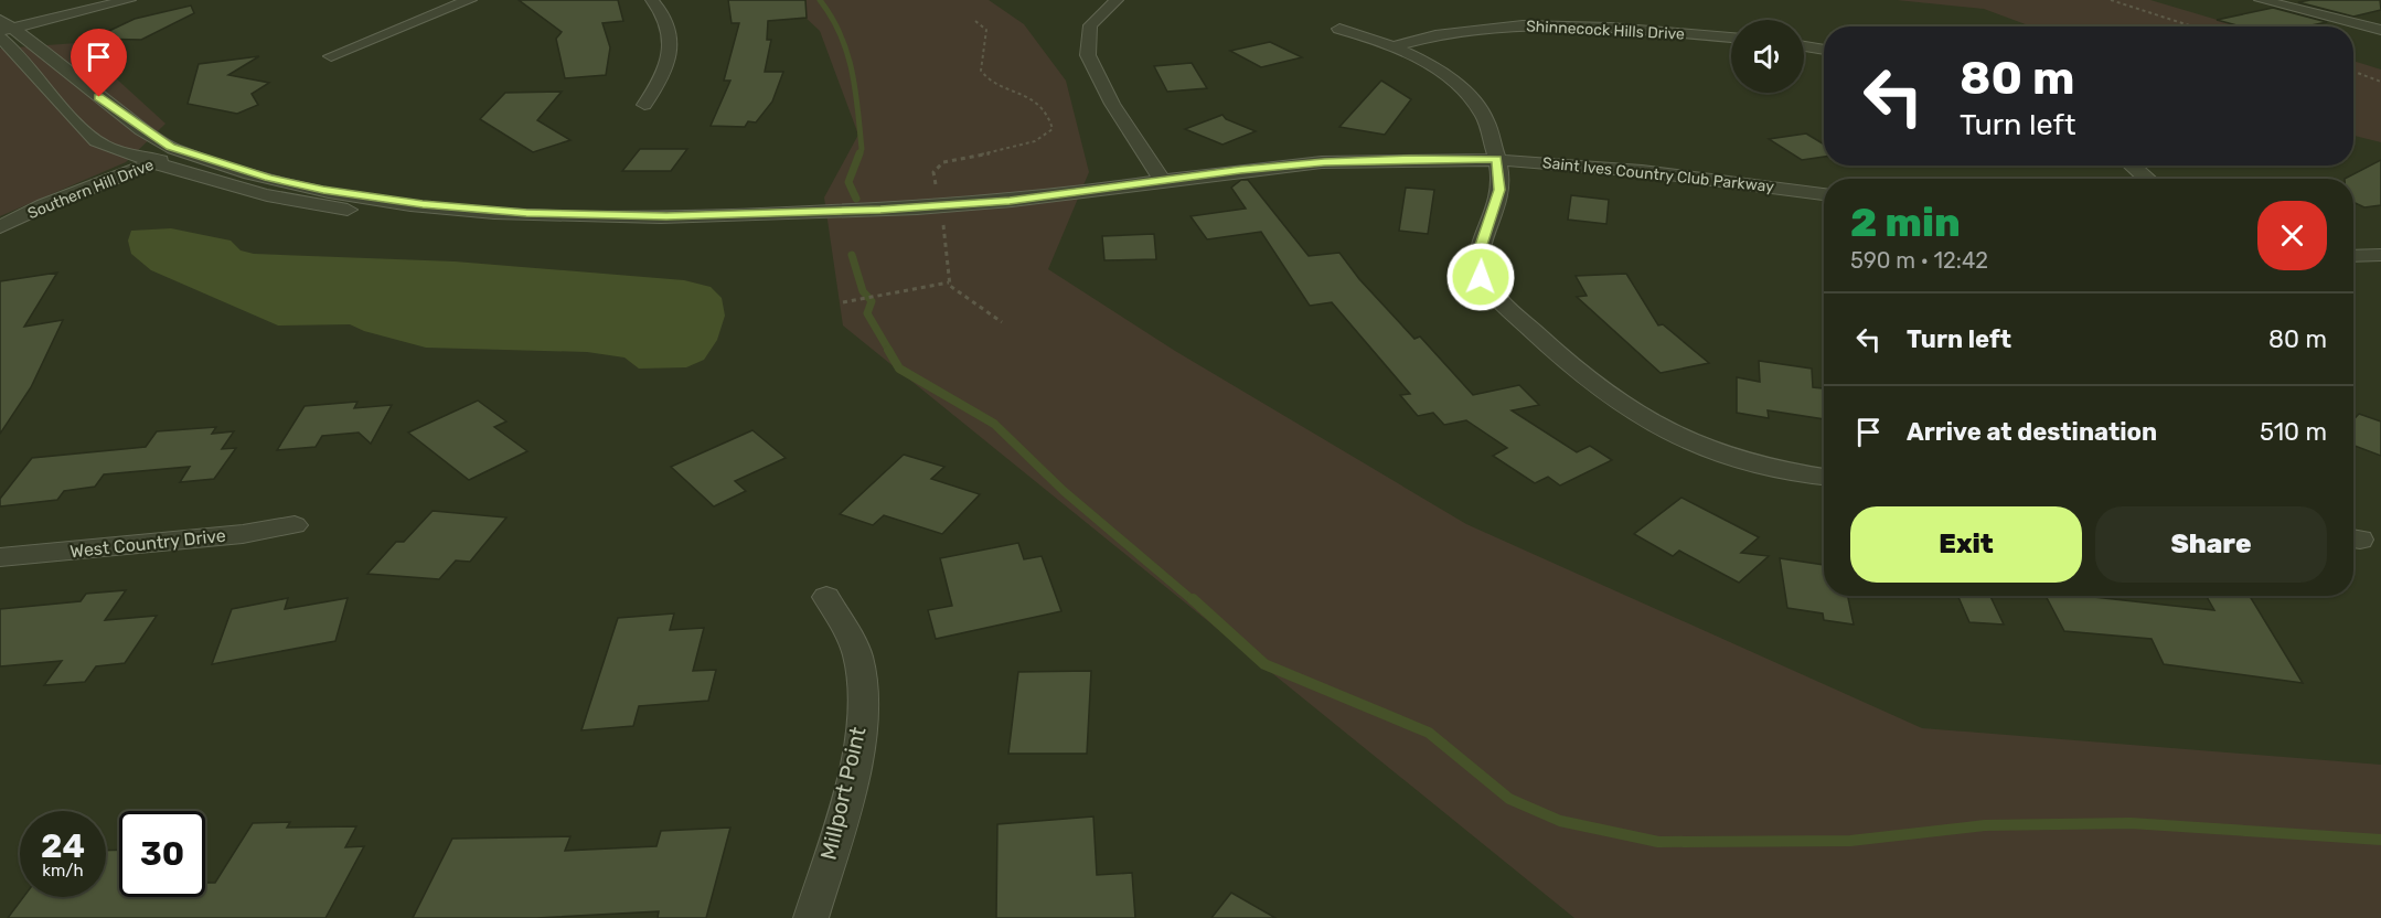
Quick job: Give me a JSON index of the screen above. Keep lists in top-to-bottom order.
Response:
{
  "streets": {
    "street": [
      "Shinnecock Hills Drive",
      "Saint Ives Country Club Parkway",
      "Southern Hill Drive",
      "West Country Drive",
      "Millport Point"
    ]
  },
  "crossings": [
    ["Saint Ives Country Club Parkway", "Southern Hill Drive"]
  ],
  "page": {
    "turn": ["80 m", "Turn left"],
    "heading": ["2 min", "590 m · 12:42"],
    "list": [
      {
        "name": "Turn left",
        "value": "80 m"
      },
      {
        "name": "Arrive at destination",
        "value": "510 m"
      }
    ],
    "buttons": ["Exit", "Share"],
    "speed": "24 km/h",
    "limit": "30"
  }
}
